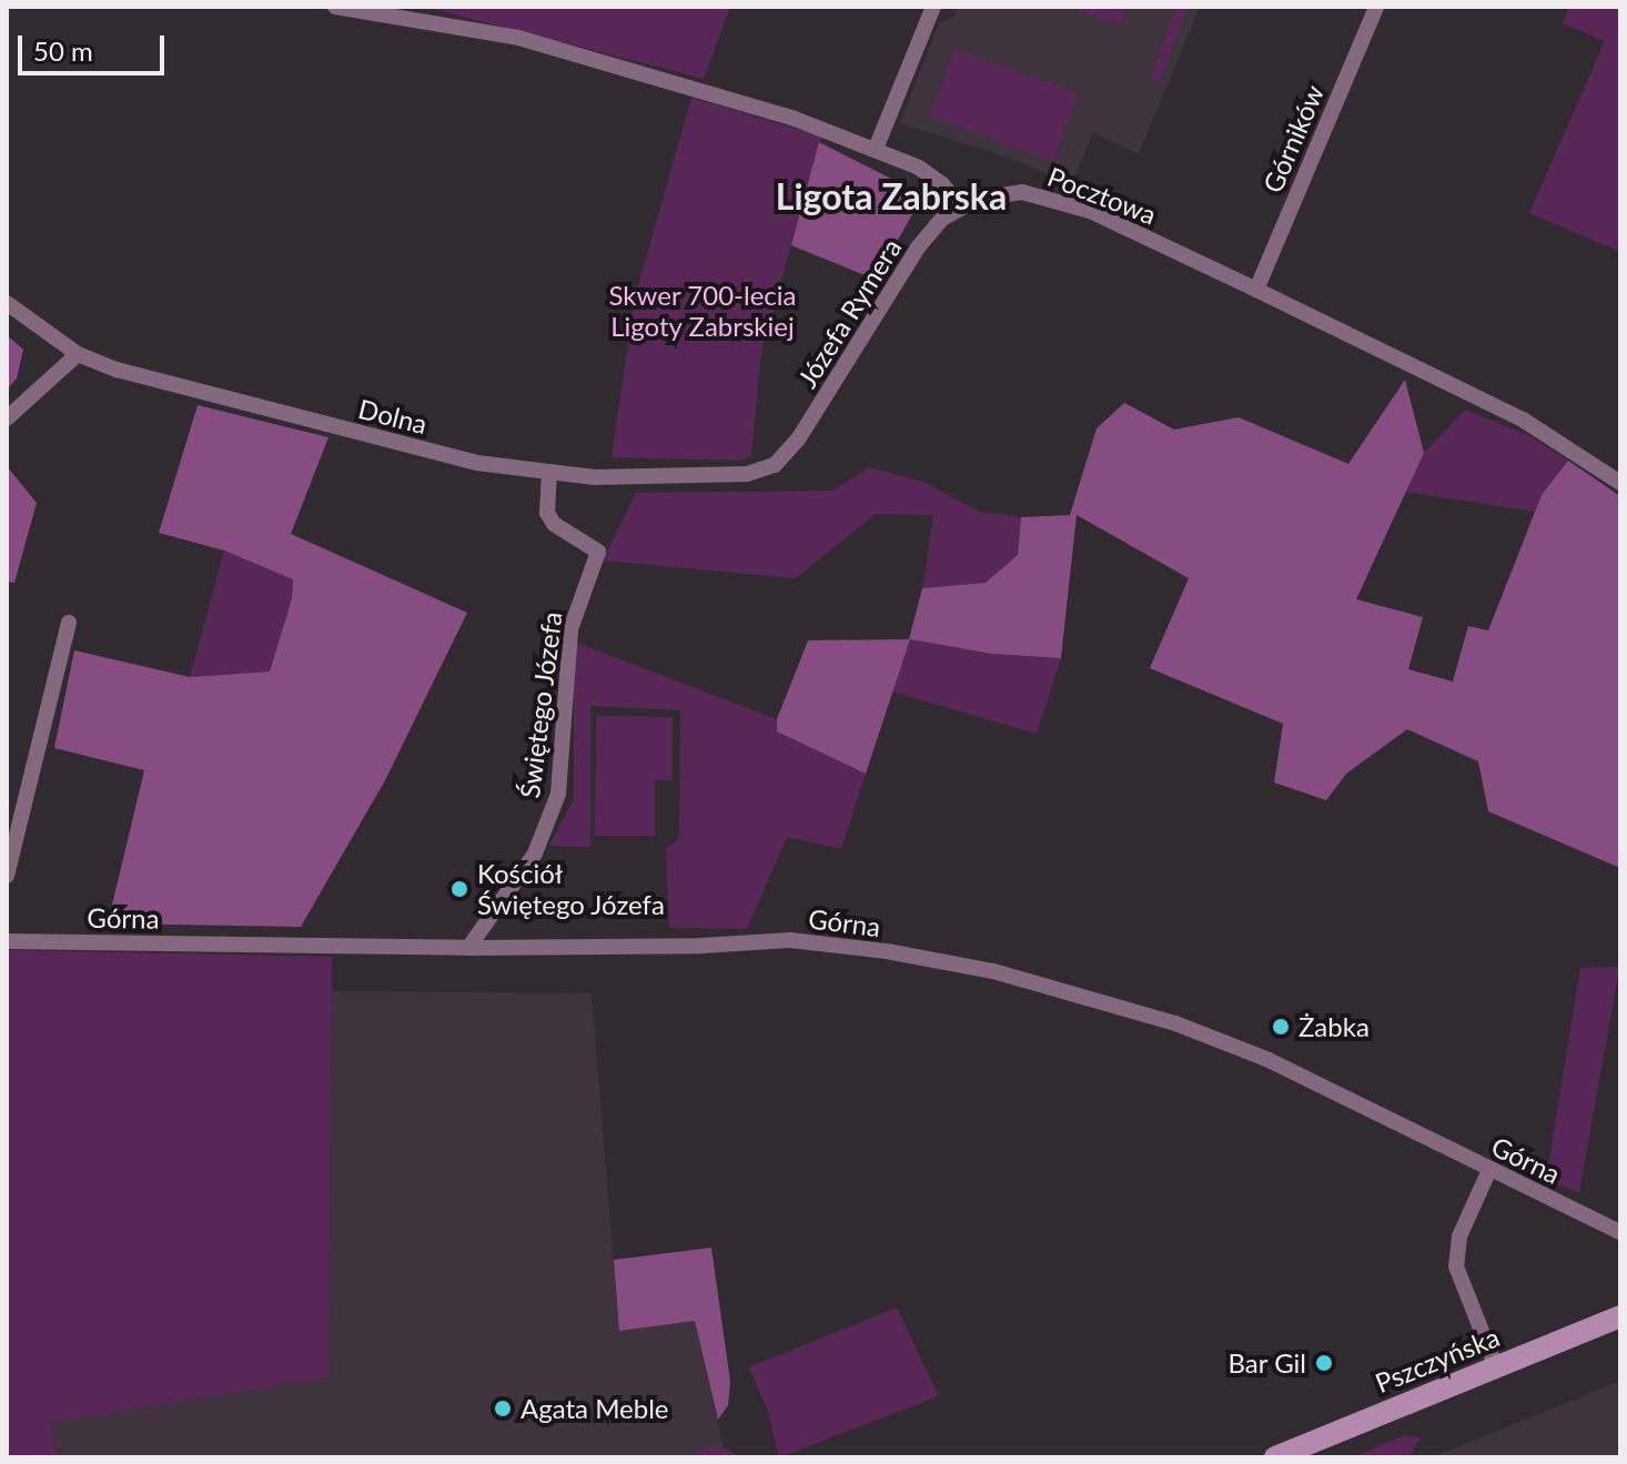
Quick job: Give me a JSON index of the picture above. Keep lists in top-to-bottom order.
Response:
{
  "streets": {
    "main road": ["Pszczyńska"],
    "street": [
      "Górników",
      "Pocztowa",
      "Józefa Rymera",
      "Dolna",
      "Świętego Józefa",
      "Górna"
    ]
  },
  "crossings": [
    ["Górników", "Pocztowa"],
    ["Pocztowa", "Józefa Rymera"],
    ["Józefa Rymera", "Dolna"],
    ["Dolna", "Świętego Józefa"],
    ["Świętego Józefa", "Górna"]
  ],
  "districts": ["Ligota Zabrska"],
  "parks": ["Skwer 700-lecia Ligoty Zabrskiej"],
  "places": [
    "Kościół Świętego Józefa",
    "Żabka",
    "Bar Gil",
    "Agata Meble"
  ],
  "scale_bar": "50 m"
}
